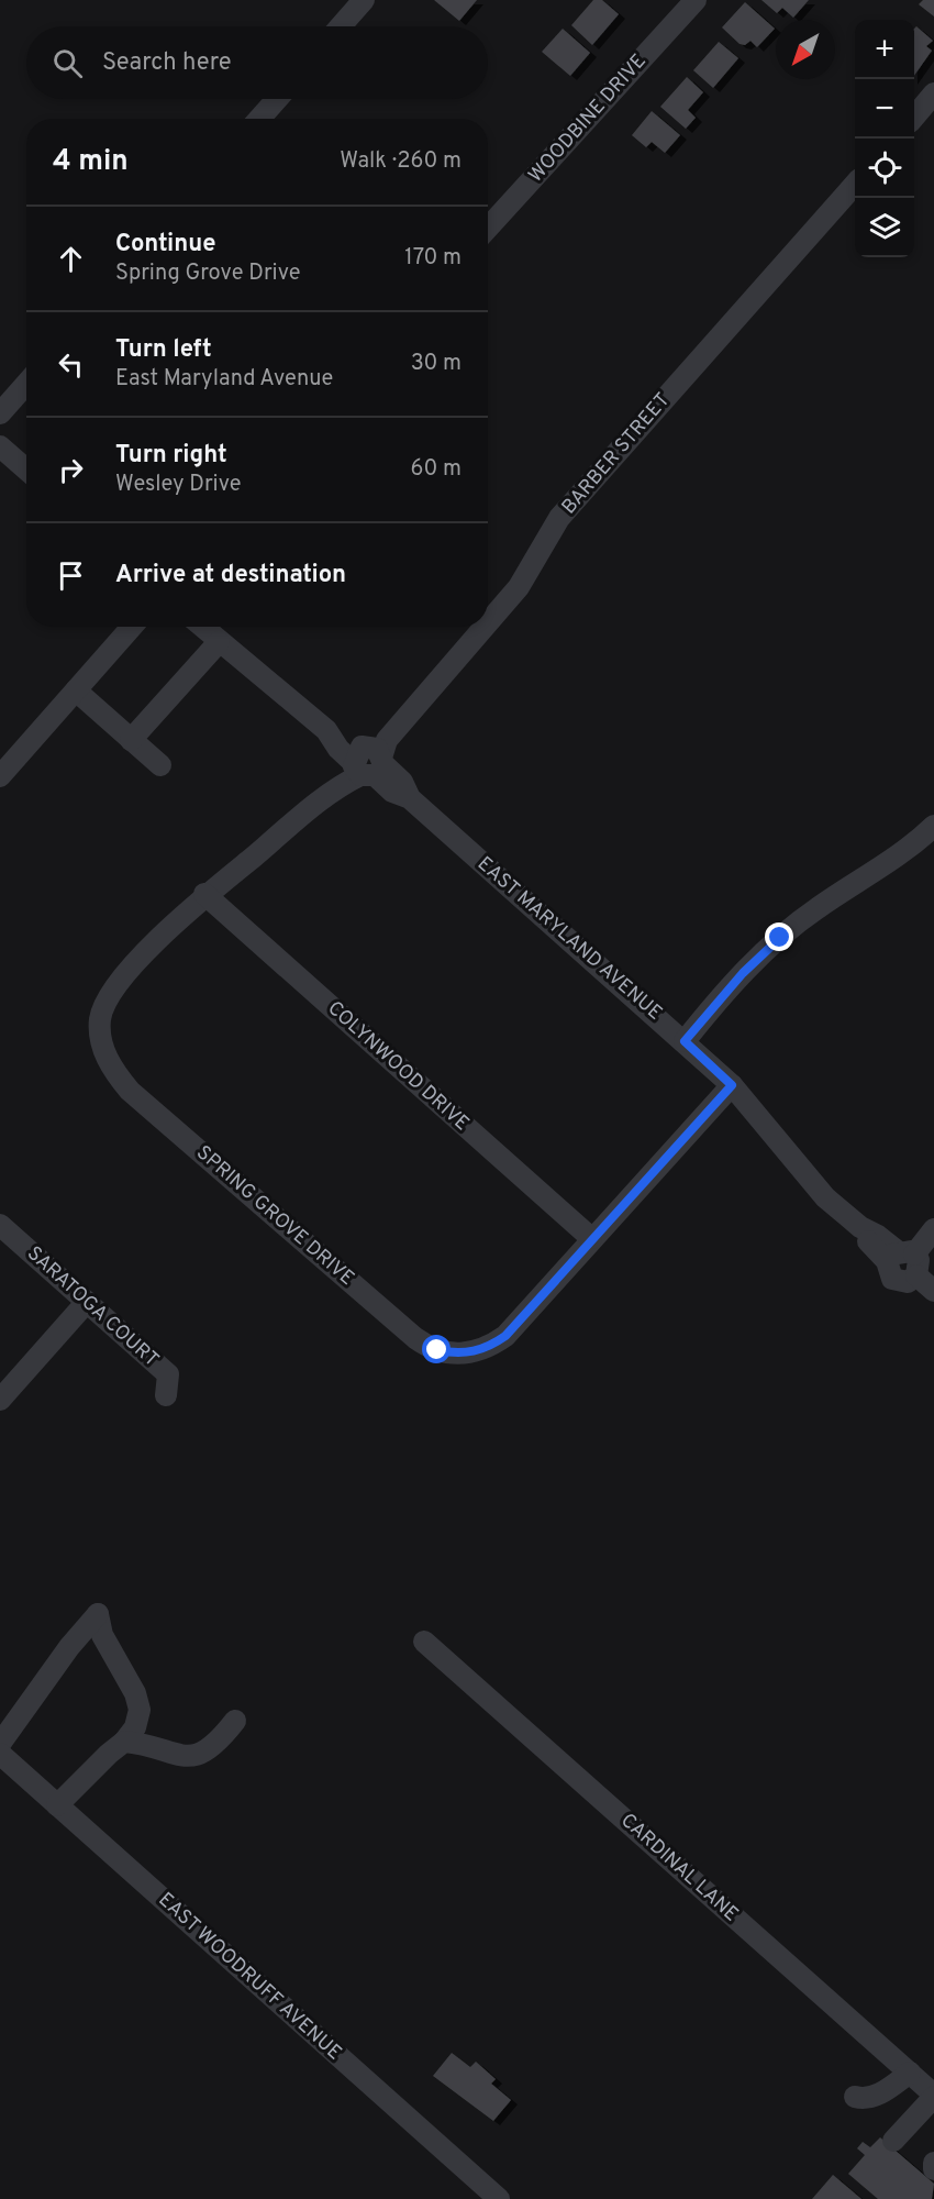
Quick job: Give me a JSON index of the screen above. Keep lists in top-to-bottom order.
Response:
{
  "streets": {
    "street": [
      "WOODBINE DRIVE",
      "BARBER STREET",
      "EAST MARYLAND AVENUE",
      "COLYNWOOD DRIVE",
      "SPRING GROVE DRIVE",
      "SARATOGA COURT",
      "CARDINAL LANE",
      "EAST WOODRUFF AVENUE"
    ]
  },
  "crossings": [
    ["BARBER STREET", "EAST MARYLAND AVENUE"],
    ["BARBER STREET", "SPRING GROVE DRIVE"],
    ["EAST MARYLAND AVENUE", "SPRING GROVE DRIVE"],
    ["COLYNWOOD DRIVE", "SPRING GROVE DRIVE"]
  ],
  "north": "bottom left",
  "page": {
    "map_buttons": ["+", "−"],
    "search": "Search here",
    "heading": ["4 min", "Walk · 260 m"],
    "list": [
      ["Continue", "Spring Grove Drive", "170 m"],
      ["Turn left", "East Maryland Avenue", "30 m"],
      ["Turn right", "Wesley Drive", "60 m"],
      "Arrive at destination"
    ]
  }
}
